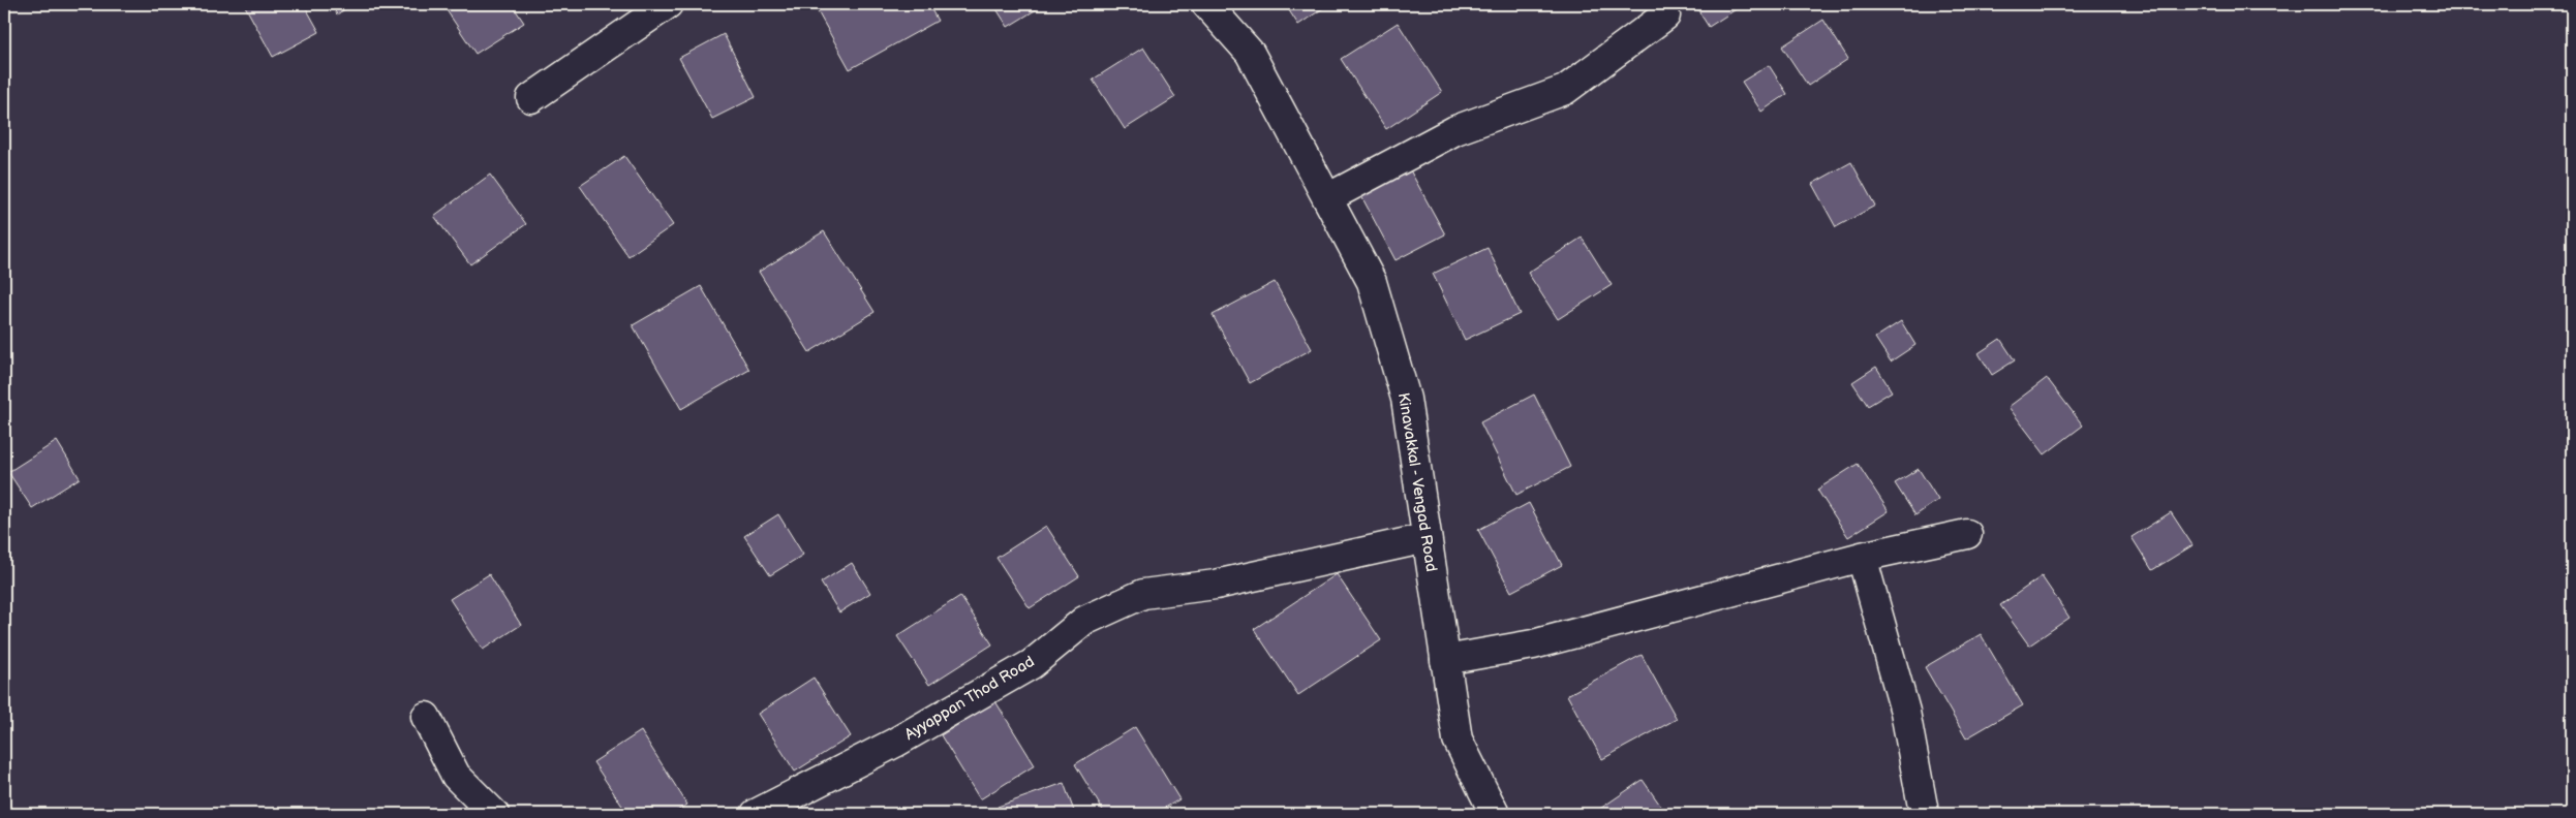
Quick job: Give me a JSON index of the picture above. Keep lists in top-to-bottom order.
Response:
{
  "streets": {
    "street": ["Kinavakkal - Vengad Road", "Ayyappan Thod Road"]
  },
  "crossings": [
    ["Kinavakkal - Vengad Road", "Ayyappan Thod Road"]
  ]
}
